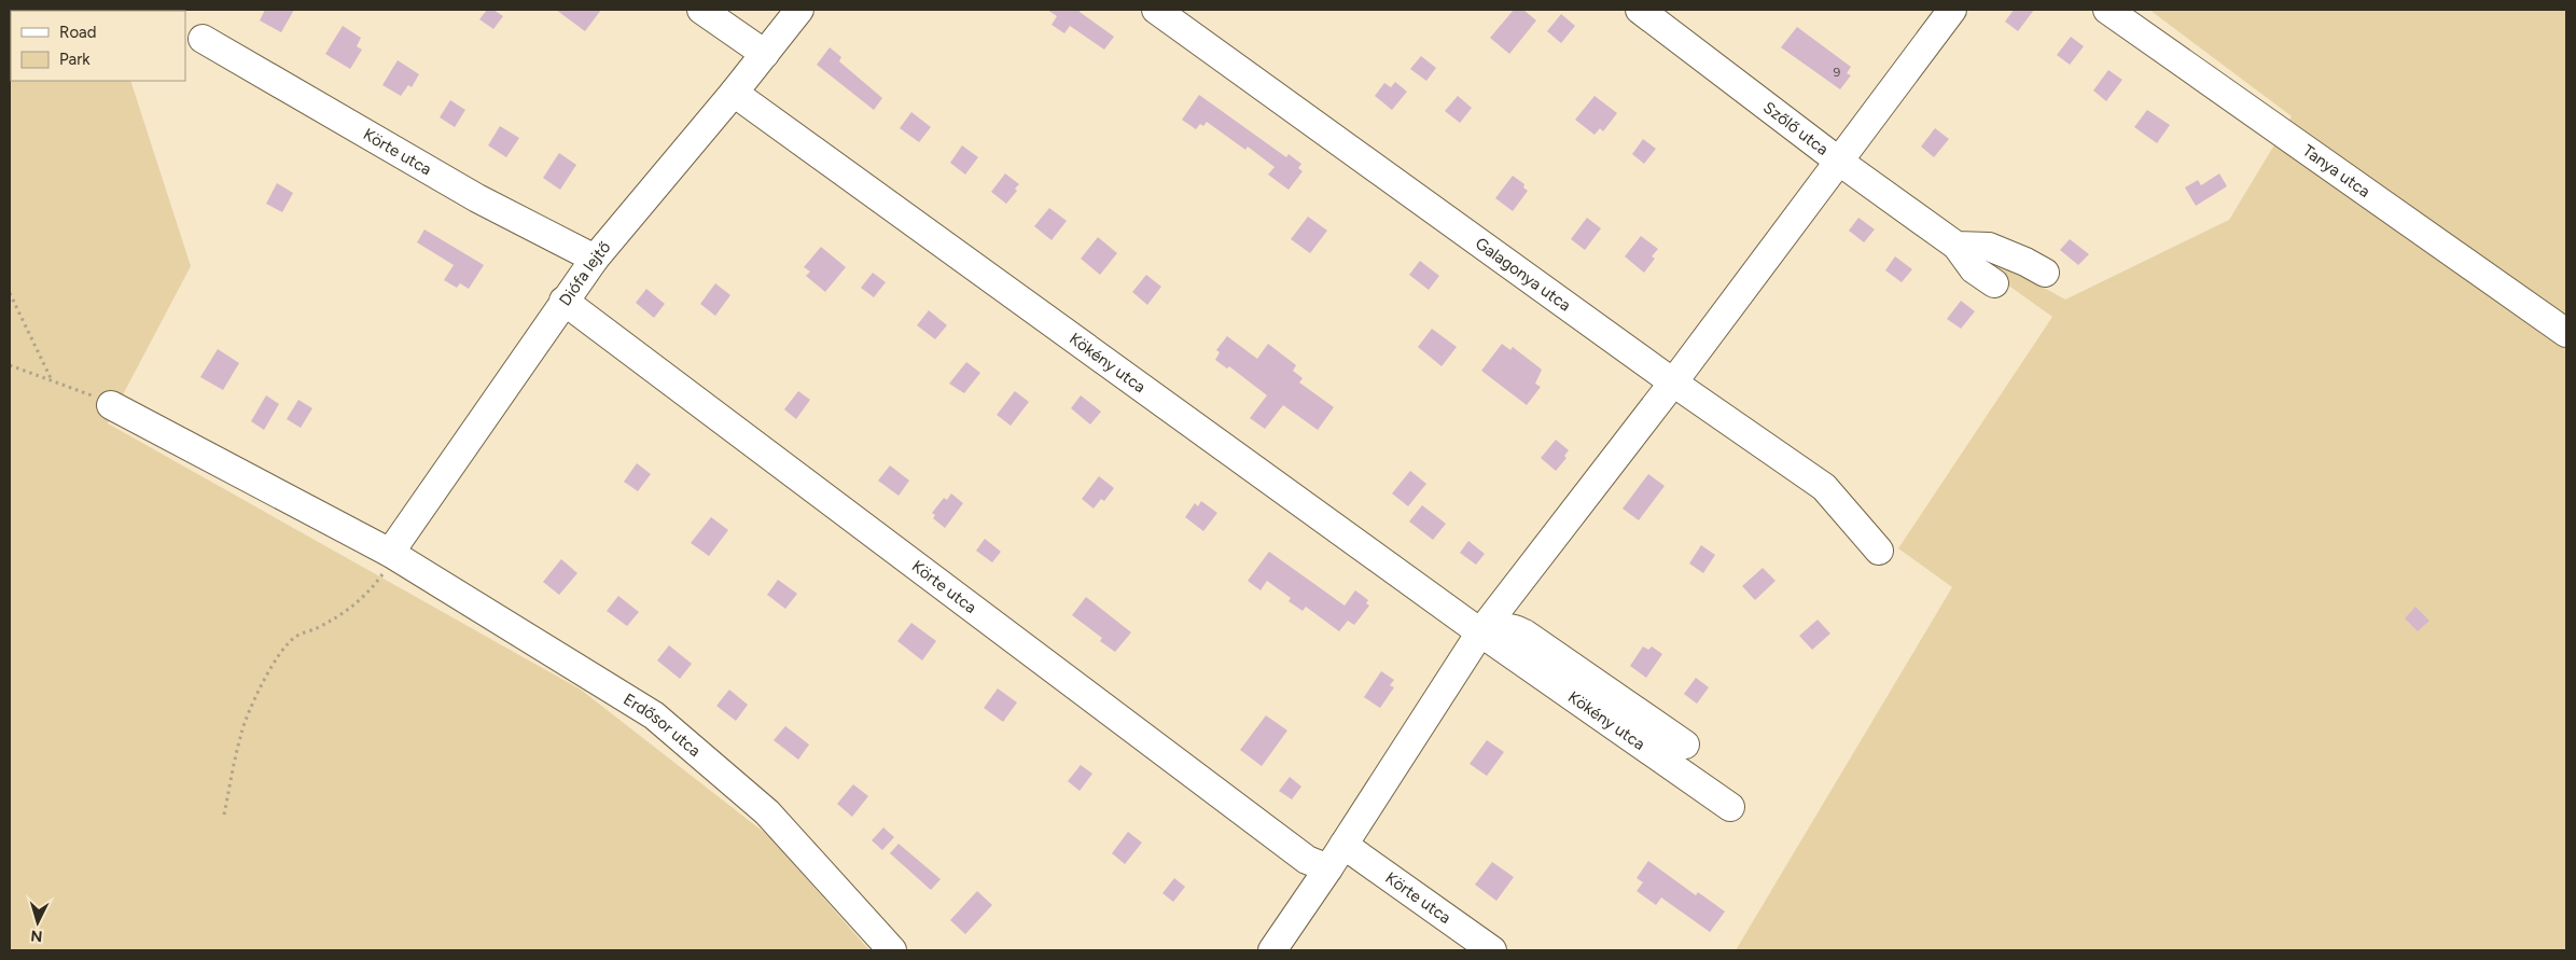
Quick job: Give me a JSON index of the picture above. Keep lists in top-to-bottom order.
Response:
{
  "streets": {
    "street": [
      "Szőlő utca",
      "Körte utca",
      "Tanya utca",
      "Diófa lejtő",
      "Galagonya utca",
      "Kökény utca",
      "Erdősor utca"
    ]
  },
  "crossings": [
    ["Körte utca", "Diófa lejtő"],
    ["Diófa lejtő", "Kökény utca"],
    ["Diófa lejtő", "Erdősor utca"]
  ],
  "house_numbers": ["9"],
  "legend": ["Road", "Park"],
  "north": "bottom"
}
